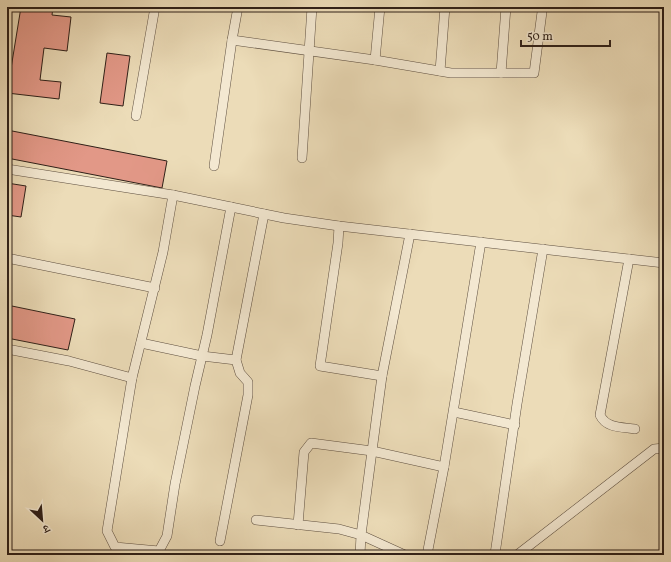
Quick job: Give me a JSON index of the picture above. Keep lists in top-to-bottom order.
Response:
{
  "scale_bar": "50 m",
  "north": "bottom right"
}
